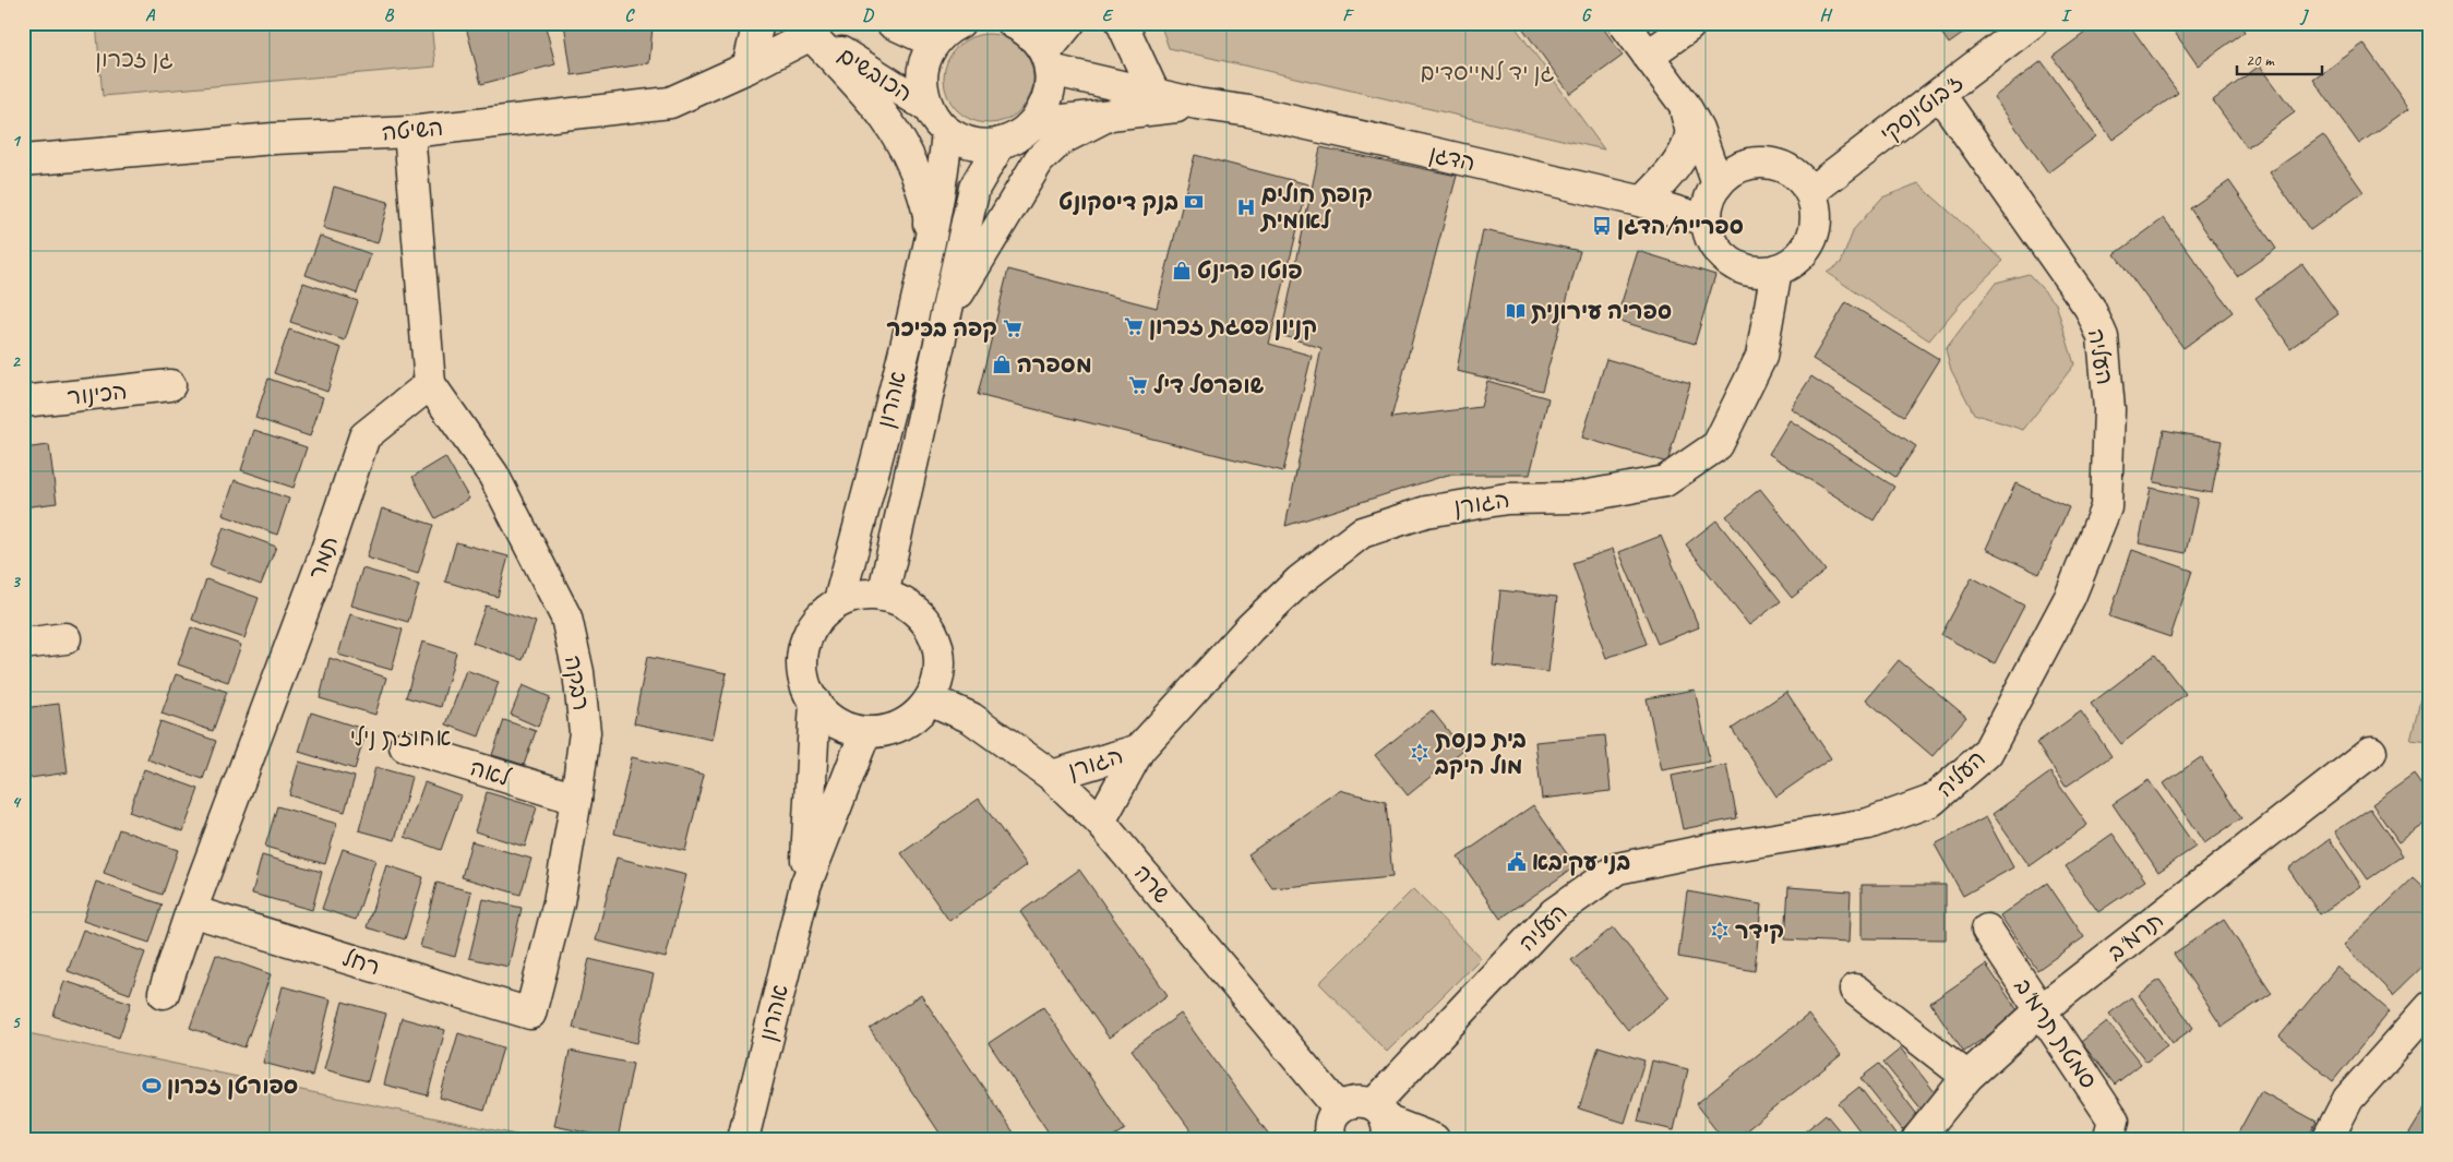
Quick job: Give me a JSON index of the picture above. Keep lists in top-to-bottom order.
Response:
{
  "streets": {
    "street": [
      "הכובשים",
      "ז'בוטינסקי",
      "השיטה",
      "הדגן",
      "העליה",
      "הכינור",
      "אהרון",
      "הגורן",
      "תמר",
      "רבקה",
      "לאה",
      "שרה",
      "תרמ\"ב",
      "רחל",
      "סמטת תרמ\"ב"
    ]
  },
  "crossings": [
    ["הכובשים", "השיטה"],
    ["ז'בוטינסקי", "הדגן"],
    ["ז'בוטינסקי", "העליה"],
    ["ז'בוטינסקי", "הגורן"],
    ["הדגן", "הגורן"],
    ["אהרון", "שרה"],
    ["הגורן", "שרה"],
    ["תמר", "רבקה"],
    ["תמר", "רחל"],
    ["רבקה", "לאה"],
    ["רבקה", "רחל"],
    ["תרמ\"ב", "סמטת תרמ\"ב"]
  ],
  "districts": ["אחוזת נילי"],
  "parks": ["גן זכרון", "גן יד למייסדים"],
  "places": {
    "bank": ["בנק דיסקונט"],
    "hospital": ["קופת חולים לאומית"],
    "bus stop": ["ספרייה/הדגן"],
    "shop": ["פוטו פרינט", "מספרה"],
    "library": ["ספריה עירונית"],
    "supermarket": ["קניון פסגת זכרון", "קפה בכיכר", "שופרסל דיל"],
    "synagogue": ["בית כנסת מול היקב", "קידר"],
    "public building": ["בני עקיבא"],
    "sports": ["ספורטן זכרון"]
  },
  "scale_bar": "20 m",
  "grid": {
    "columns": [
      "A",
      "B",
      "C",
      "D",
      "E",
      "F",
      "G",
      "H",
      "I",
      "J"
    ],
    "rows": [
      "1",
      "2",
      "3",
      "4",
      "5"
    ]
  }
}
